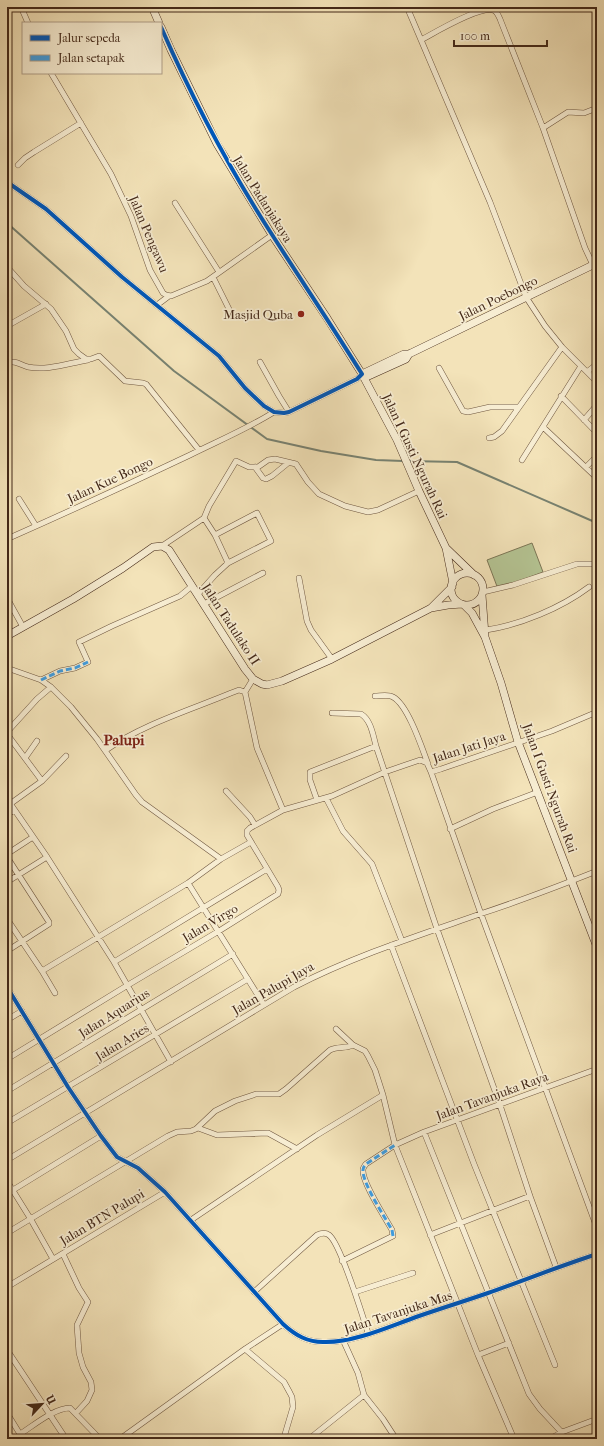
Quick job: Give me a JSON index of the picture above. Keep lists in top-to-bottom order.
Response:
{
  "streets": {
    "main road": [
      "Jalan Padanjakaya",
      "Jalan Poebongo",
      "Jalan I Gusti Ngurah Rai",
      "Jalan Tadulako II"
    ],
    "street": [
      "Jalan Pengawu",
      "Jalan Kue Bongo",
      "Jalan Jati Jaya",
      "Jalan Virgo",
      "Jalan Palupi Jaya",
      "Jalan Aquarius",
      "Jalan Aries",
      "Jalan Tavanjuka Raya",
      "Jalan BTN Palupi",
      "Jalan Tavanjuka Mas"
    ]
  },
  "crossings": [
    ["Jalan Padanjakaya", "Jalan Poebongo"],
    ["Jalan Padanjakaya", "Jalan I Gusti Ngurah Rai"],
    ["Jalan Poebongo", "Jalan I Gusti Ngurah Rai"],
    ["Jalan I Gusti Ngurah Rai", "Jalan Tadulako II"],
    ["Jalan I Gusti Ngurah Rai", "Jalan Jati Jaya"],
    ["Jalan I Gusti Ngurah Rai", "Jalan Palupi Jaya"],
    ["Jalan Virgo", "Jalan BTN Palupi"],
    ["Jalan Palupi Jaya", "Jalan BTN Palupi"],
    ["Jalan Aquarius", "Jalan BTN Palupi"],
    ["Jalan Aries", "Jalan BTN Palupi"],
    ["Jalan Tavanjuka Raya", "Jalan Tavanjuka Mas"],
    ["Jalan BTN Palupi", "Jalan Tavanjuka Mas"]
  ],
  "districts": ["Palupi"],
  "places": ["Masjid Quba"],
  "legend": ["Jalur sepeda", "Jalan setapak"],
  "scale_bar": "100 m",
  "north": "top right"
}
